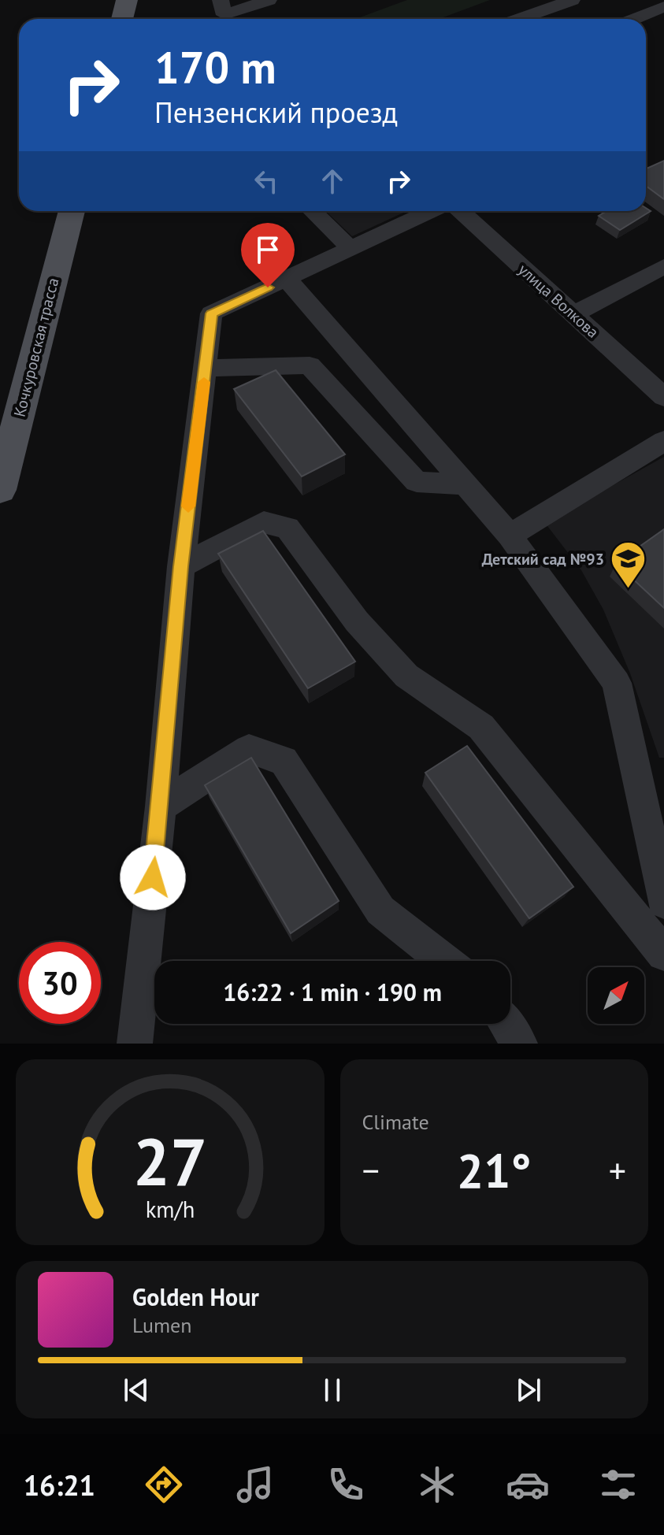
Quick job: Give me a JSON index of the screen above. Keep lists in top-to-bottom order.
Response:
{
  "streets": {
    "main road": ["Кочкуровская трасса"],
    "street": ["улица Волкова"]
  },
  "places": {
    "school or university": ["Детский сад №93"]
  },
  "north": "top right",
  "page": {
    "turn": ["170 m", "Пензенский проезд"],
    "limit": "30",
    "trip": "16:22 · 1 min · 190 m",
    "tile": "Climate",
    "heat": ["−", "21°", "+"],
    "song": ["Golden Hour", "Lumen"],
    "tabs": "16:21",
    "gauge": ["27", "km/h"]
  }
}
